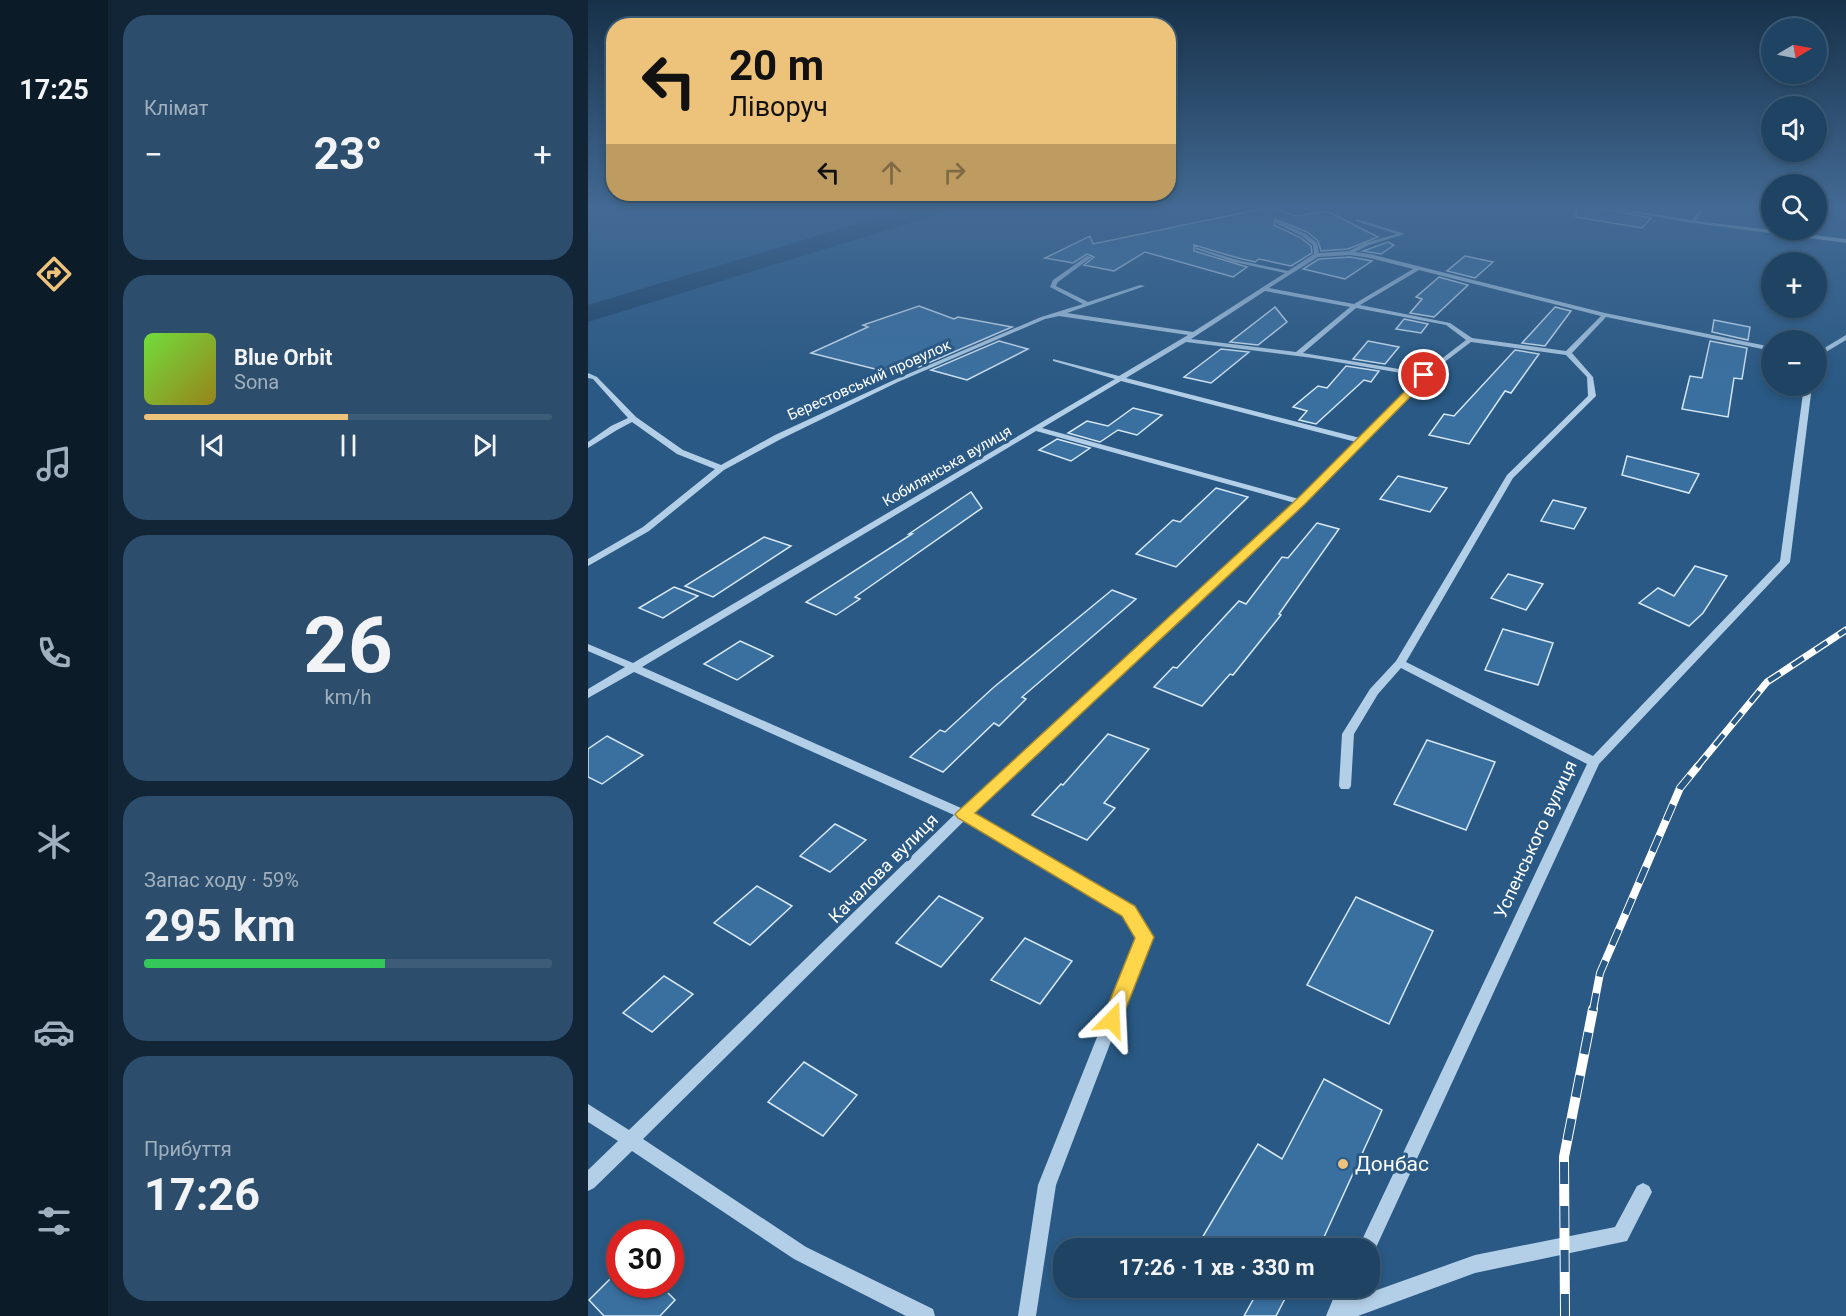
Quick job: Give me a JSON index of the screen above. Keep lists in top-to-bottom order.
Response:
{
  "streets": {
    "street": [
      "Берестовський провулок",
      "Кобилянська вулиця",
      "Успенського вулиця",
      "Качалова вулиця"
    ]
  },
  "crossings": [
    ["Берестовський провулок", "Кобилянська вулиця"],
    ["Берестовський провулок", "Качалова вулиця"]
  ],
  "places": ["Донбас"],
  "north": "right",
  "page": {
    "tabs": "17:25",
    "tile": [
      "Клімат",
      ["26", "km/h"],
      ["Запас ходу · 59%", "295 km"],
      ["Прибуття", "17:26"]
    ],
    "map_buttons": ["+", "−"],
    "turn": ["20 m", "Ліворуч"],
    "heat": ["−", "23°", "+"],
    "song": ["Blue Orbit", "Sona"],
    "limit": "30",
    "trip": "17:26 · 1 хв · 330 m"
  }
}
